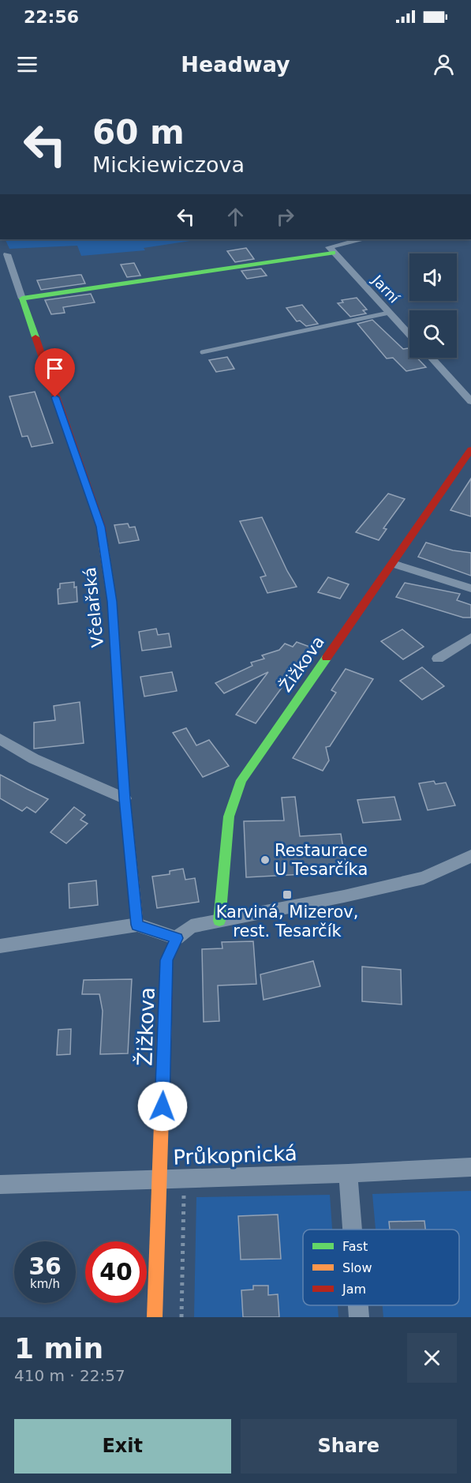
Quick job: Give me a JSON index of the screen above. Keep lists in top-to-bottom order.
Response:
{
  "streets": {
    "street": [
      "Jarní",
      "Včelařská",
      "Žižkova",
      "Průkopnická"
    ]
  },
  "crossings": [
    ["Žižkova", "Průkopnická"]
  ],
  "places": {
    "other": ["Restaurace U Tesarčíka"],
    "transit": ["Karviná, Mizerov, rest. Tesarčík"]
  },
  "legend": ["Fast", "Slow", "Jam"],
  "page": {
    "status": "22:56",
    "header": "Headway",
    "turn": ["60 m", "Mickiewiczova"],
    "speed": "36 km/h",
    "limit": "40",
    "heading": ["1 min", "410 m · 22:57"],
    "buttons": ["Exit", "Share"]
  }
}
